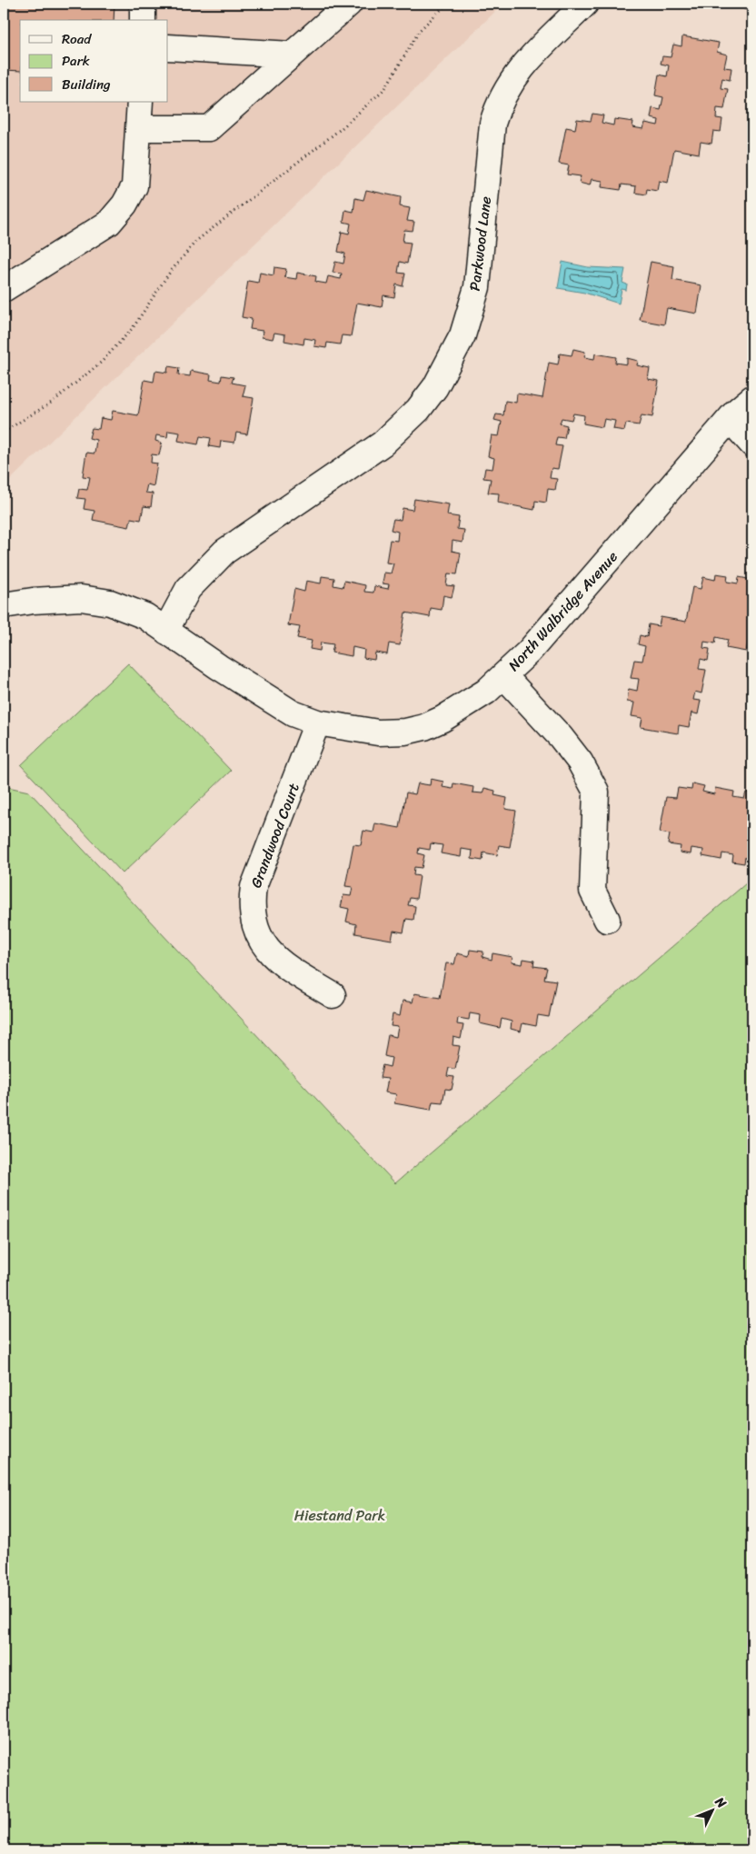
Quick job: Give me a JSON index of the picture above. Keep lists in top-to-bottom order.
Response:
{
  "streets": {
    "street": ["Parkwood Lane", "North Walbridge Avenue", "Grandwood Court"]
  },
  "crossings": [
    ["Parkwood Lane", "North Walbridge Avenue"],
    ["North Walbridge Avenue", "Grandwood Court"]
  ],
  "parks": ["Hiestand Park"],
  "legend": ["Road", "Park", "Building"],
  "north": "top right"
}
